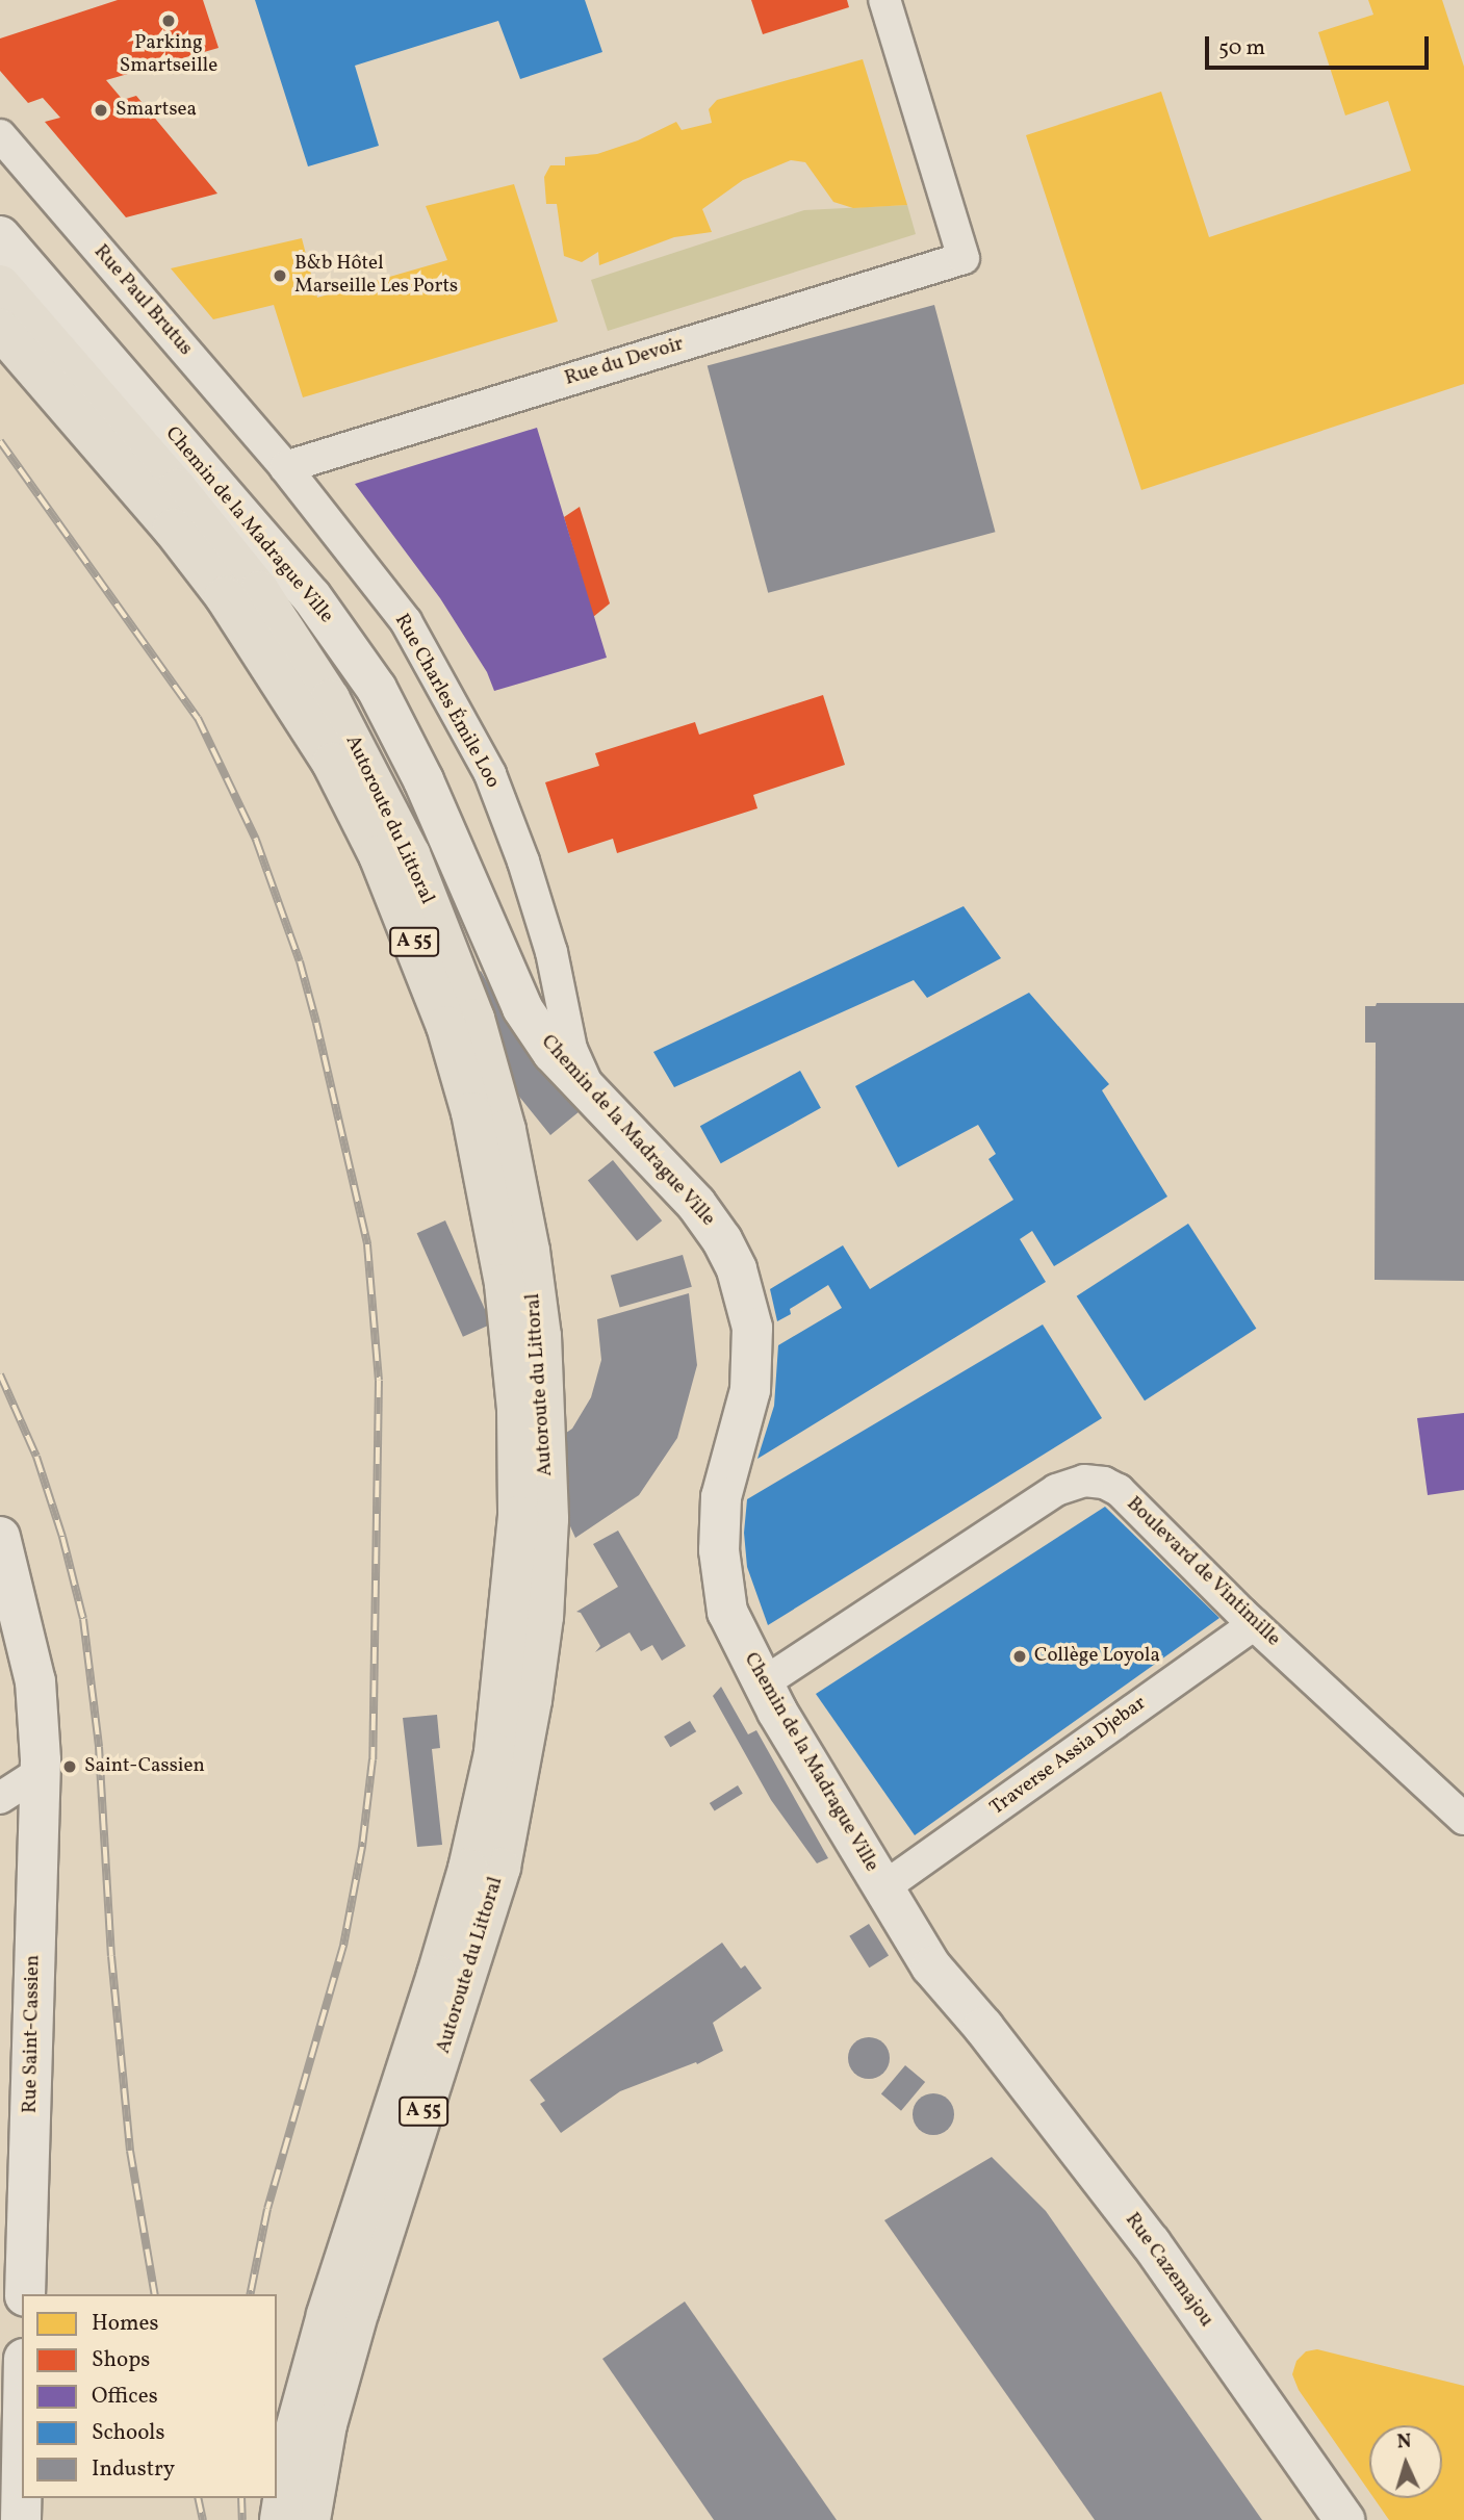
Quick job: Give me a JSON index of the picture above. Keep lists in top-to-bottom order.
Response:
{
  "streets": {
    "highway": ["Autoroute du Littoral", "A 55"],
    "street": [
      "Rue Paul Brutus",
      "Rue du Devoir",
      "Chemin de la Madrague Ville",
      "Rue Charles Émile Loo",
      "Boulevard de Vintimille",
      "Traverse Assia Djebar",
      "Rue Saint-Cassien",
      "Rue Cazemajou"
    ]
  },
  "crossings": [
    ["Rue Paul Brutus", "Rue du Devoir"],
    ["Rue Paul Brutus", "Rue Charles Émile Loo"],
    ["Rue du Devoir", "Rue Charles Émile Loo"],
    ["Chemin de la Madrague Ville", "Rue Charles Émile Loo"],
    ["Chemin de la Madrague Ville", "Boulevard de Vintimille"],
    ["Chemin de la Madrague Ville", "Traverse Assia Djebar"],
    ["Chemin de la Madrague Ville", "Rue Cazemajou"],
    ["Boulevard de Vintimille", "Traverse Assia Djebar"]
  ],
  "places": [
    "Parking Smartseille",
    "Smartsea",
    "B&b Hôtel Marseille Les Ports",
    "Collège Loyola",
    "Saint-Cassien"
  ],
  "legend": [
    "Homes",
    "Shops",
    "Offices",
    "Schools",
    "Industry"
  ],
  "scale_bar": "50 m",
  "north": "top"
}
